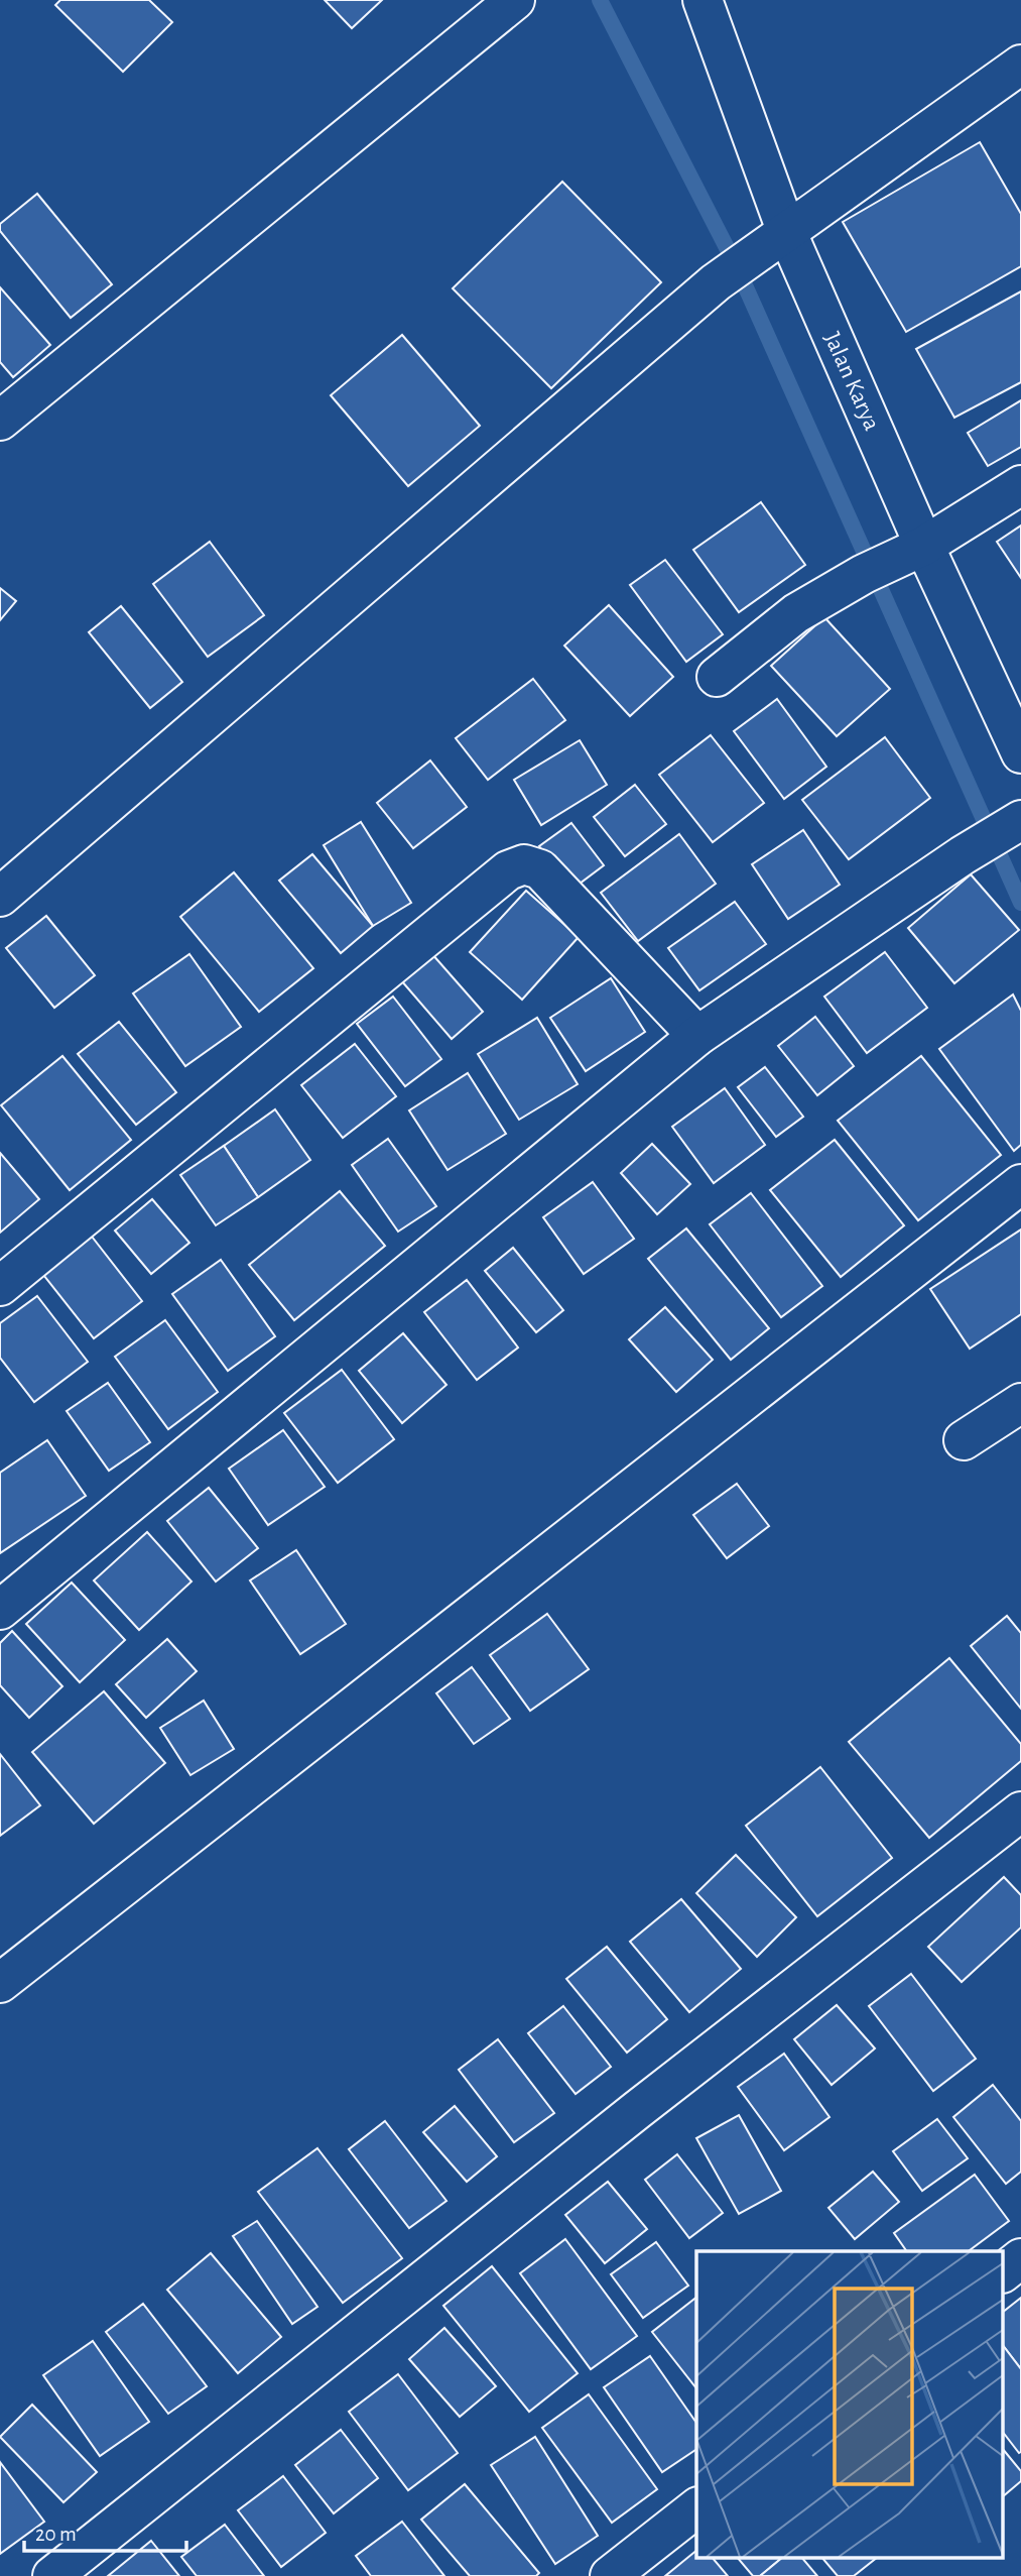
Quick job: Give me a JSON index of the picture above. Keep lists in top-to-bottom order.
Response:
{
  "streets": {
    "street": ["Jalan Karya"]
  },
  "scale_bar": "20 m"
}
